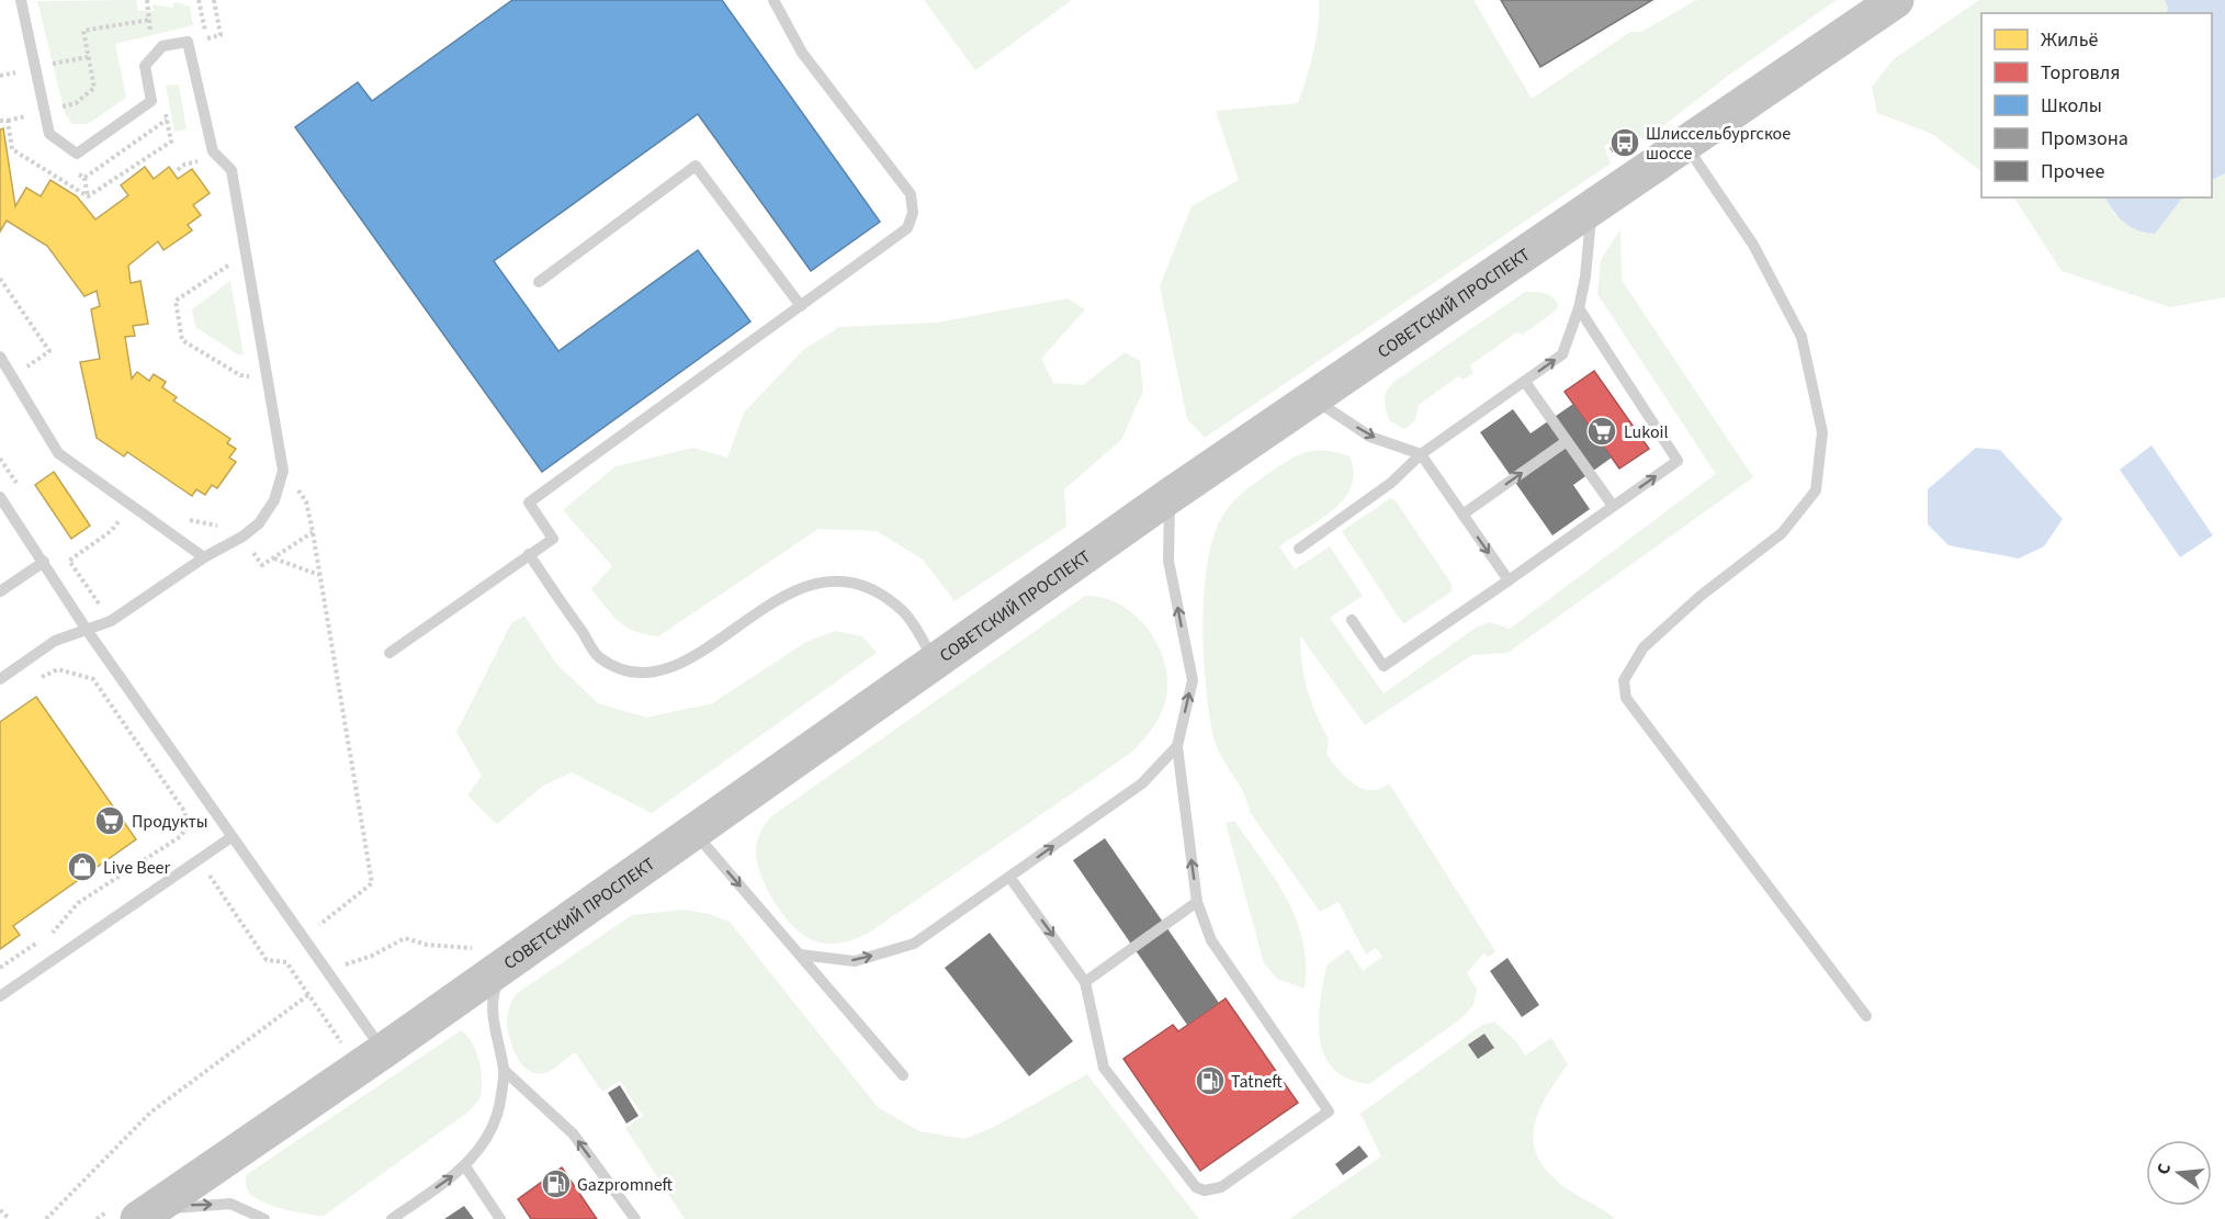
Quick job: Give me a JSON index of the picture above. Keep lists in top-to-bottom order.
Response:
{
  "streets": {
    "main road": ["СОВЕТСКИЙ ПРОСПЕКТ"]
  },
  "places": {
    "bus stop": ["Шлиссельбургское шоссе"],
    "supermarket": ["Lukoil", "Продукты"],
    "shop": ["Live Beer"],
    "fuel station": ["Tatneft", "Gazpromneft"]
  },
  "legend": [
    "Жильё",
    "Торговля",
    "Школы",
    "Промзона",
    "Прочее"
  ],
  "north": "left"
}
